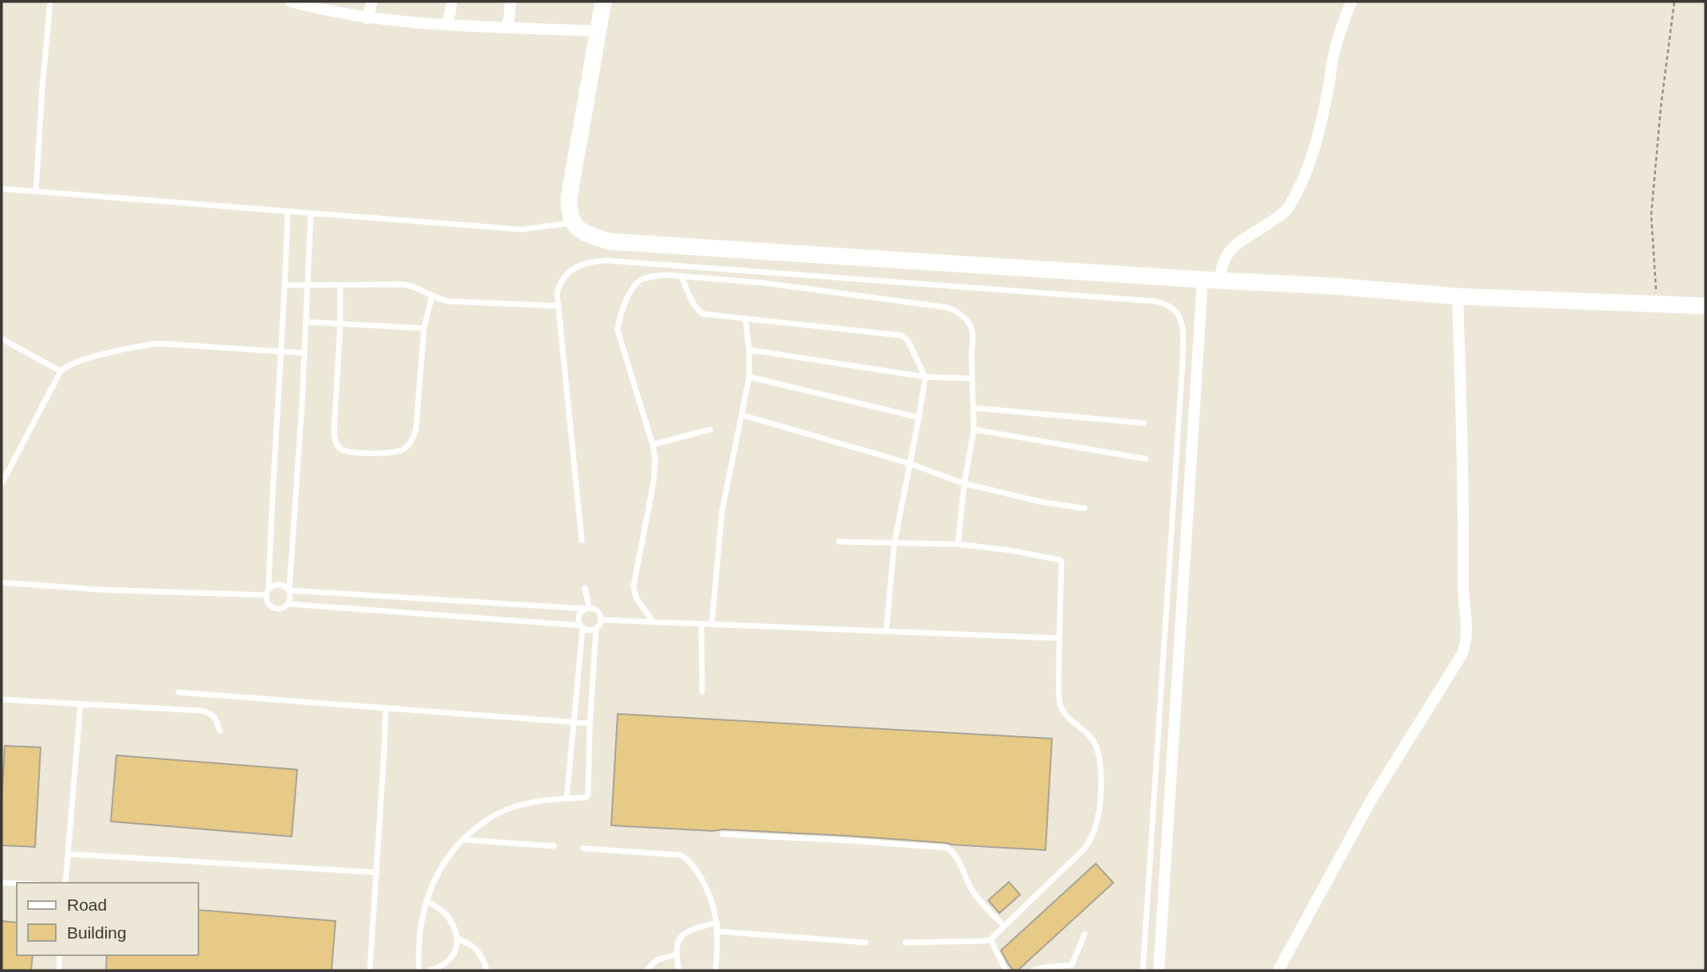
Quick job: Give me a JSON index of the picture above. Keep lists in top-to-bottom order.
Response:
{
  "legend": ["Road", "Building"]
}
